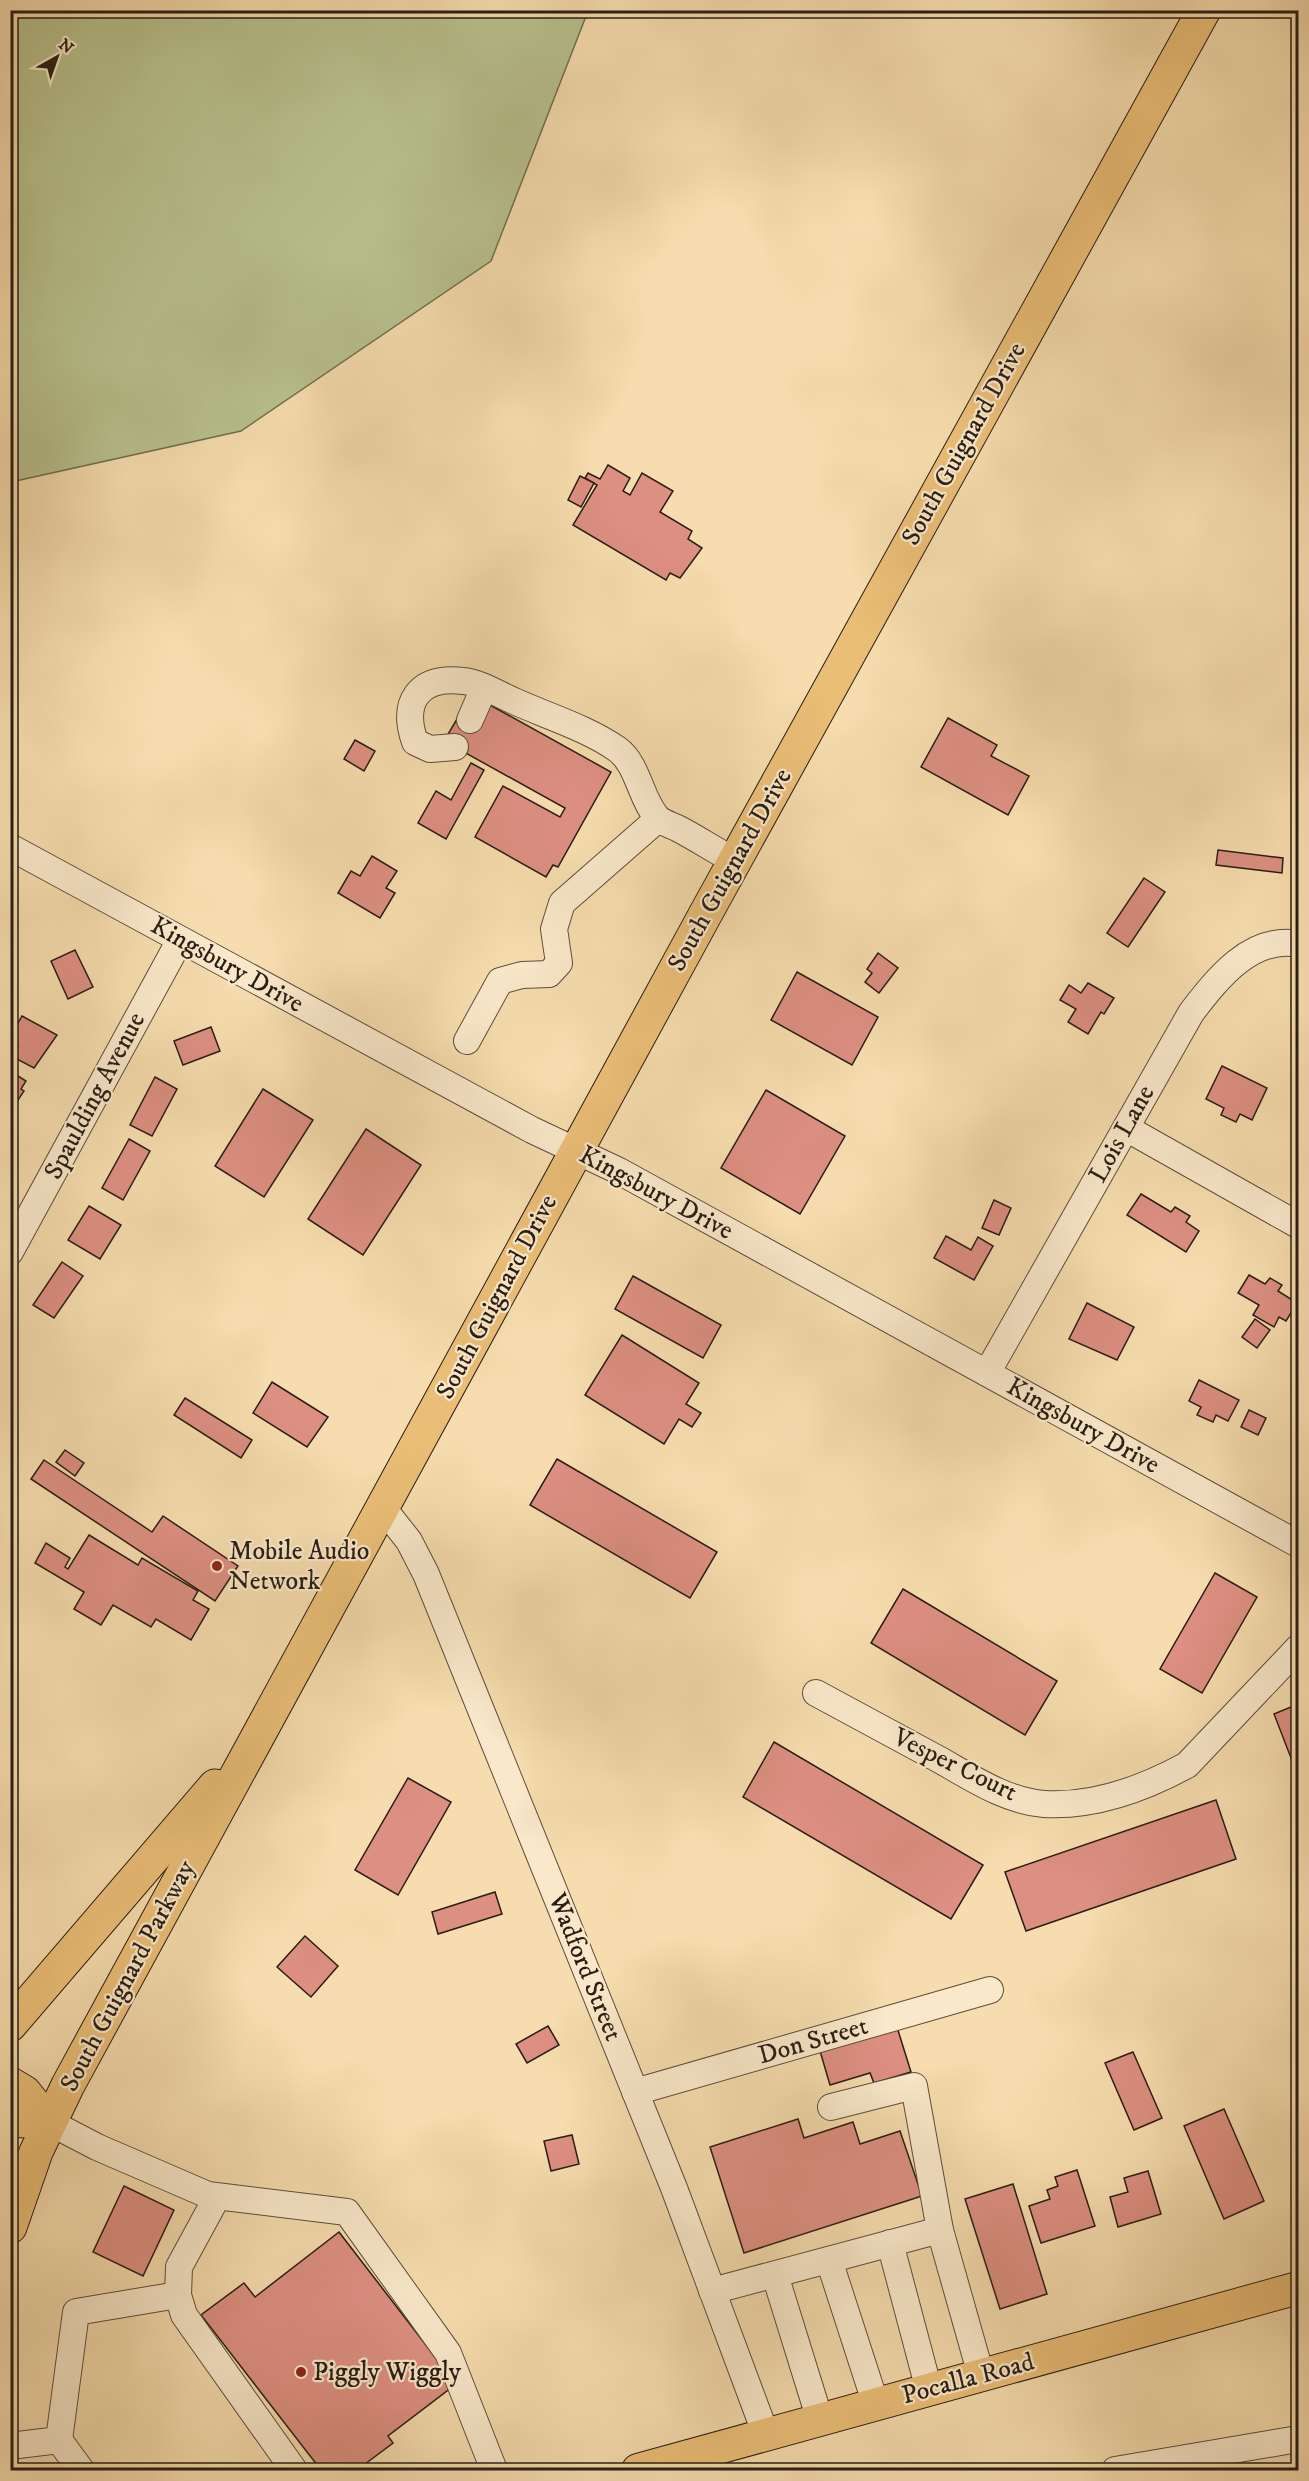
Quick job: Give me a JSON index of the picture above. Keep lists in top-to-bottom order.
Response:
{
  "streets": {
    "highway": ["South Guignard Drive", "South Guignard Parkway"],
    "main road": ["Pocalla Road"],
    "street": [
      "Kingsbury Drive",
      "Spaulding Avenue",
      "Lois Lane",
      "Vesper Court",
      "Wadford Street",
      "Don Street"
    ]
  },
  "crossings": [
    ["South Guignard Drive", "Kingsbury Drive"],
    ["South Guignard Drive", "Wadford Street"],
    ["South Guignard Drive", "South Guignard Parkway"],
    ["Kingsbury Drive", "Spaulding Avenue"],
    ["Kingsbury Drive", "Lois Lane"],
    ["Wadford Street", "Don Street"],
    ["Wadford Street", "Pocalla Road"]
  ],
  "places": ["Mobile Audio Network", "Piggly Wiggly"],
  "north": "top right"
}
